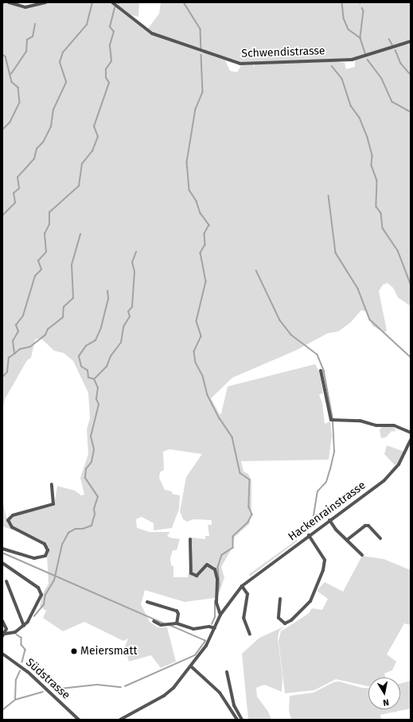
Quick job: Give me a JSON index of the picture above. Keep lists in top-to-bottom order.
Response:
{
  "streets": {
    "street": ["Schwendistrasse", "Hackenrainstrasse", "Südstrasse"]
  },
  "places": ["Meiersmatt"],
  "north": "bottom"
}
